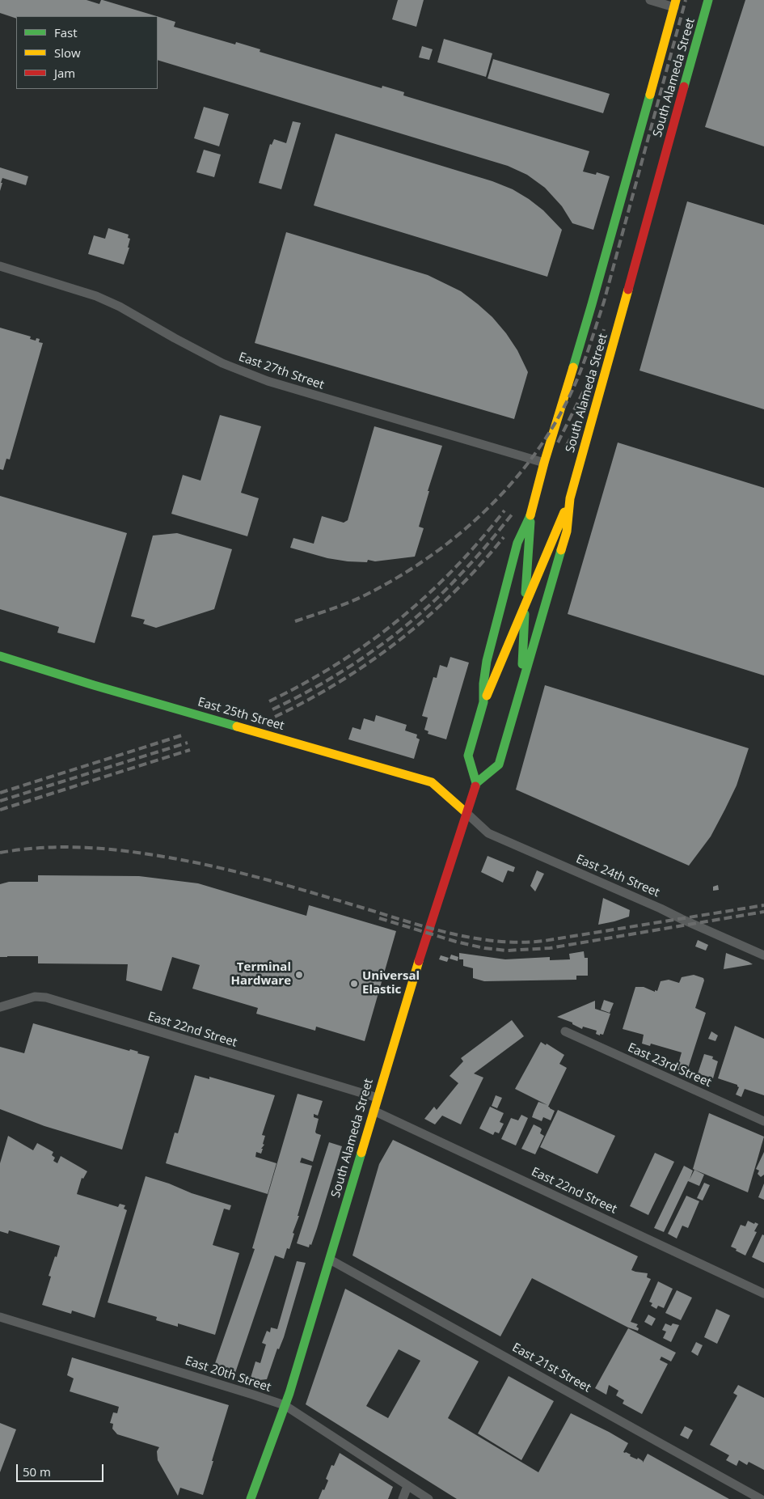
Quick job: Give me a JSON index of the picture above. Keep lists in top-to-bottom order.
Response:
{
  "streets": {
    "main road": ["South Alameda Street", "East 25th Street"],
    "street": [
      "East 27th Street",
      "East 24th Street",
      "East 22nd Street",
      "East 23rd Street",
      "East 21st Street",
      "East 20th Street"
    ]
  },
  "crossings": [
    ["South Alameda Street", "East 27th Street"],
    ["South Alameda Street", "East 25th Street"],
    ["South Alameda Street", "East 24th Street"],
    ["South Alameda Street", "East 22nd Street"],
    ["South Alameda Street", "East 21st Street"],
    ["South Alameda Street", "East 20th Street"],
    ["East 25th Street", "East 24th Street"]
  ],
  "places": ["Terminal Hardware", "Universal Elastic"],
  "legend": ["Fast", "Slow", "Jam"],
  "scale_bar": "50 m"
}
